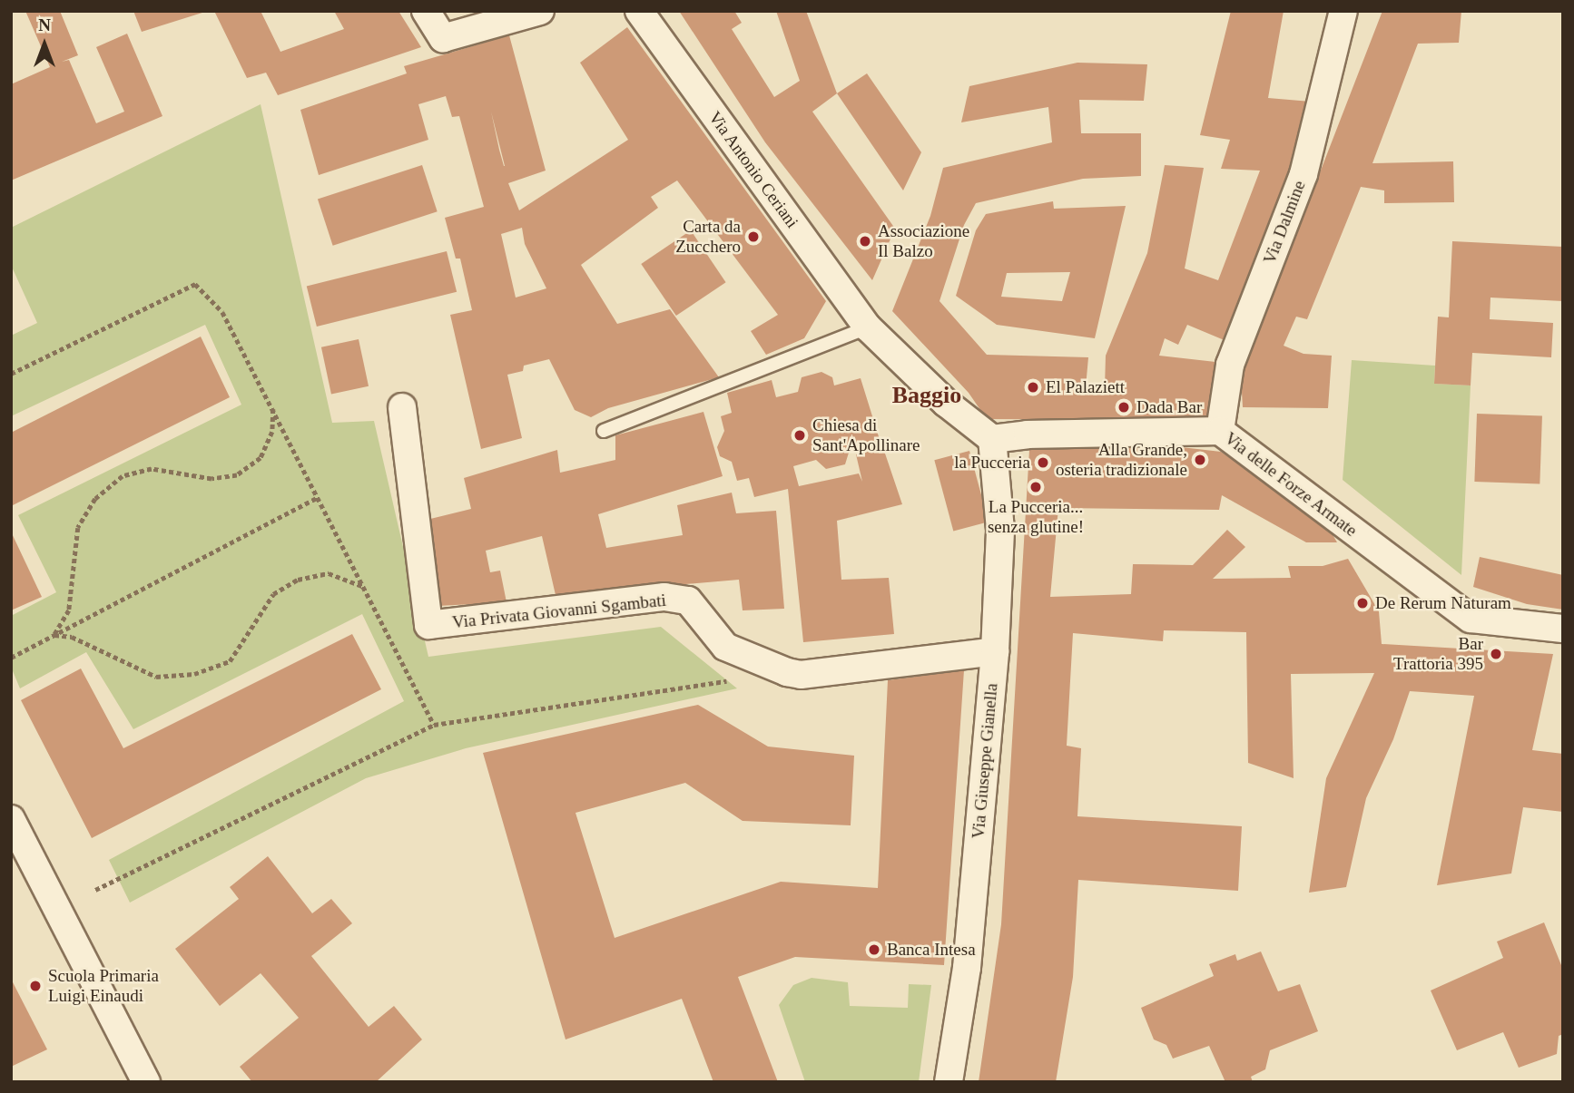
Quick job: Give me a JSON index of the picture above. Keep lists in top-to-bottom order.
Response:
{
  "streets": {
    "street": [
      "Via Antonio Ceriani",
      "Via Dalmine",
      "Via delle Forze Armate",
      "Via Privata Giovanni Sgambati",
      "Via Giuseppe Gianella"
    ]
  },
  "crossings": [
    ["Via Antonio Ceriani", "Via delle Forze Armate"],
    ["Via Antonio Ceriani", "Via Giuseppe Gianella"],
    ["Via Dalmine", "Via delle Forze Armate"],
    ["Via delle Forze Armate", "Via Giuseppe Gianella"],
    ["Via Privata Giovanni Sgambati", "Via Giuseppe Gianella"]
  ],
  "districts": ["Baggio"],
  "places": [
    "Carta da Zucchero",
    "Associazione Il Balzo",
    "El Palaziett",
    "Dada Bar",
    "Chiesa di Sant'Apollinare",
    "Alla Grande, osteria tradizionale",
    "la Pucceria",
    "La Pucceria... senza glutine!",
    "De Rerum Naturam",
    "Bar Trattoria 395",
    "Banca Intesa",
    "Scuola Primaria Luigi Einaudi"
  ],
  "north": "top"
}
